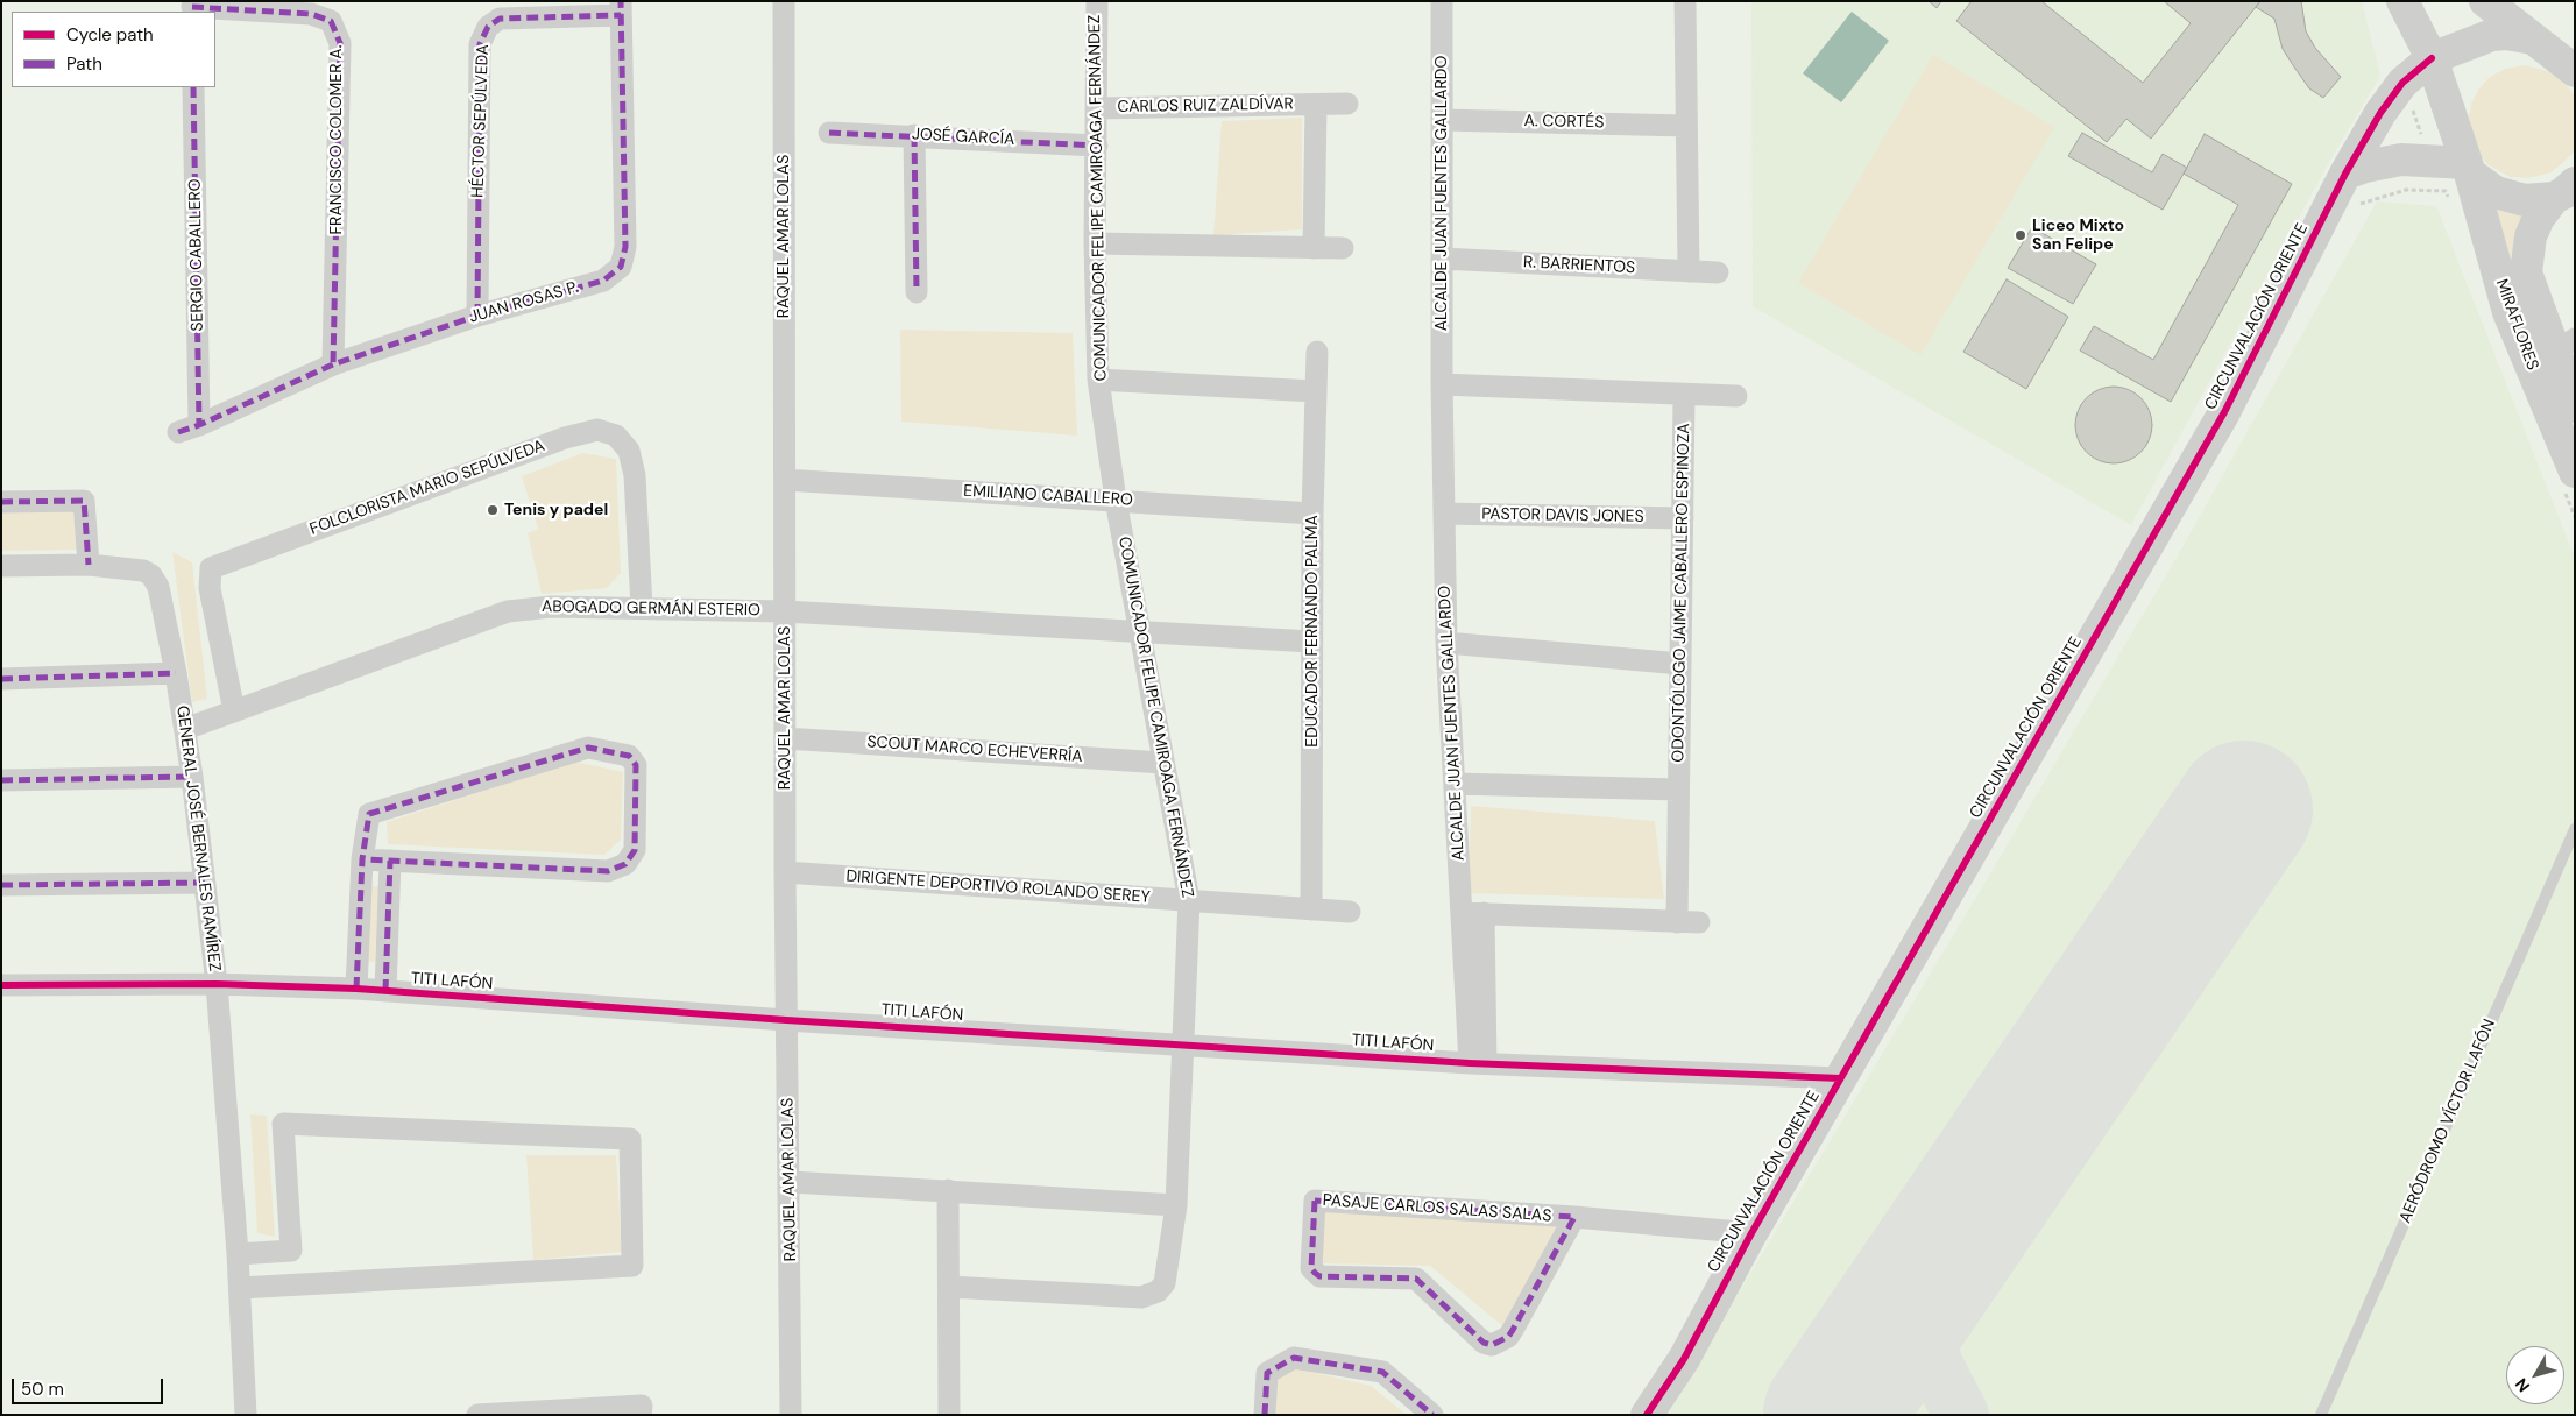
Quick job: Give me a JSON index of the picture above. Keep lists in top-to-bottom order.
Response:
{
  "streets": {
    "street": [
      "CARLOS RUIZ ZALDÍVAR",
      "HÉCTOR SEPÚLVEDA",
      "A. CORTÉS",
      "JOSÉ GARCÍA",
      "FRANCISCO COLOMER A.",
      "ALCALDE JUAN FUENTES GALLARDO",
      "COMUNICADOR FELIPE CAMIROAGA FERNÁNDEZ",
      "RAQUEL AMAR LOLAS",
      "SERGIO CABALLERO",
      "R. BARRIENTOS",
      "JUAN ROSAS P.",
      "CIRCUNVALACIÓN ORIENTE",
      "MIRAFLORES",
      "FOLCLORISTA MARIO SEPÚLVEDA",
      "EMILIANO CABALLERO",
      "PASTOR DAVIS JONES",
      "ODONTÓLOGO JAIME CABALLERO ESPINOZA",
      "ABOGADO GERMÁN ESTERIO",
      "EDUCADOR FERNANDO PALMA",
      "SCOUT MARCO ECHEVERRÍA",
      "GENERAL JOSÉ BERNALES RAMÍREZ",
      "DIRIGENTE DEPORTIVO ROLANDO SEREY",
      "TITI LAFÓN",
      "PASAJE CARLOS SALAS SALAS"
    ],
    "lane": ["AERÓDROMO VÍCTOR LAFÓN"]
  },
  "crossings": [
    ["CARLOS RUIZ ZALDÍVAR", "COMUNICADOR FELIPE CAMIROAGA FERNÁNDEZ"],
    ["HÉCTOR SEPÚLVEDA", "JUAN ROSAS P."],
    ["A. CORTÉS", "ALCALDE JUAN FUENTES GALLARDO"],
    ["JOSÉ GARCÍA", "COMUNICADOR FELIPE CAMIROAGA FERNÁNDEZ"],
    ["FRANCISCO COLOMER A.", "JUAN ROSAS P."],
    ["ALCALDE JUAN FUENTES GALLARDO", "R. BARRIENTOS"],
    ["ALCALDE JUAN FUENTES GALLARDO", "PASTOR DAVIS JONES"],
    ["ALCALDE JUAN FUENTES GALLARDO", "TITI LAFÓN"],
    ["COMUNICADOR FELIPE CAMIROAGA FERNÁNDEZ", "EMILIANO CABALLERO"],
    ["COMUNICADOR FELIPE CAMIROAGA FERNÁNDEZ", "ABOGADO GERMÁN ESTERIO"],
    ["COMUNICADOR FELIPE CAMIROAGA FERNÁNDEZ", "SCOUT MARCO ECHEVERRÍA"],
    ["COMUNICADOR FELIPE CAMIROAGA FERNÁNDEZ", "DIRIGENTE DEPORTIVO ROLANDO SEREY"],
    ["COMUNICADOR FELIPE CAMIROAGA FERNÁNDEZ", "TITI LAFÓN"],
    ["RAQUEL AMAR LOLAS", "EMILIANO CABALLERO"],
    ["RAQUEL AMAR LOLAS", "ABOGADO GERMÁN ESTERIO"],
    ["RAQUEL AMAR LOLAS", "SCOUT MARCO ECHEVERRÍA"],
    ["RAQUEL AMAR LOLAS", "DIRIGENTE DEPORTIVO ROLANDO SEREY"],
    ["RAQUEL AMAR LOLAS", "TITI LAFÓN"],
    ["SERGIO CABALLERO", "JUAN ROSAS P."],
    ["CIRCUNVALACIÓN ORIENTE", "MIRAFLORES"],
    ["CIRCUNVALACIÓN ORIENTE", "TITI LAFÓN"],
    ["CIRCUNVALACIÓN ORIENTE", "PASAJE CARLOS SALAS SALAS"],
    ["FOLCLORISTA MARIO SEPÚLVEDA", "ABOGADO GERMÁN ESTERIO"],
    ["EMILIANO CABALLERO", "EDUCADOR FERNANDO PALMA"],
    ["PASTOR DAVIS JONES", "ODONTÓLOGO JAIME CABALLERO ESPINOZA"],
    ["ABOGADO GERMÁN ESTERIO", "EDUCADOR FERNANDO PALMA"],
    ["ABOGADO GERMÁN ESTERIO", "GENERAL JOSÉ BERNALES RAMÍREZ"],
    ["EDUCADOR FERNANDO PALMA", "DIRIGENTE DEPORTIVO ROLANDO SEREY"],
    ["GENERAL JOSÉ BERNALES RAMÍREZ", "TITI LAFÓN"]
  ],
  "places": ["Liceo Mixto San Felipe", "Tenis y padel"],
  "legend": ["Cycle path", "Path"],
  "scale_bar": "50 m",
  "north": "bottom left"
}
